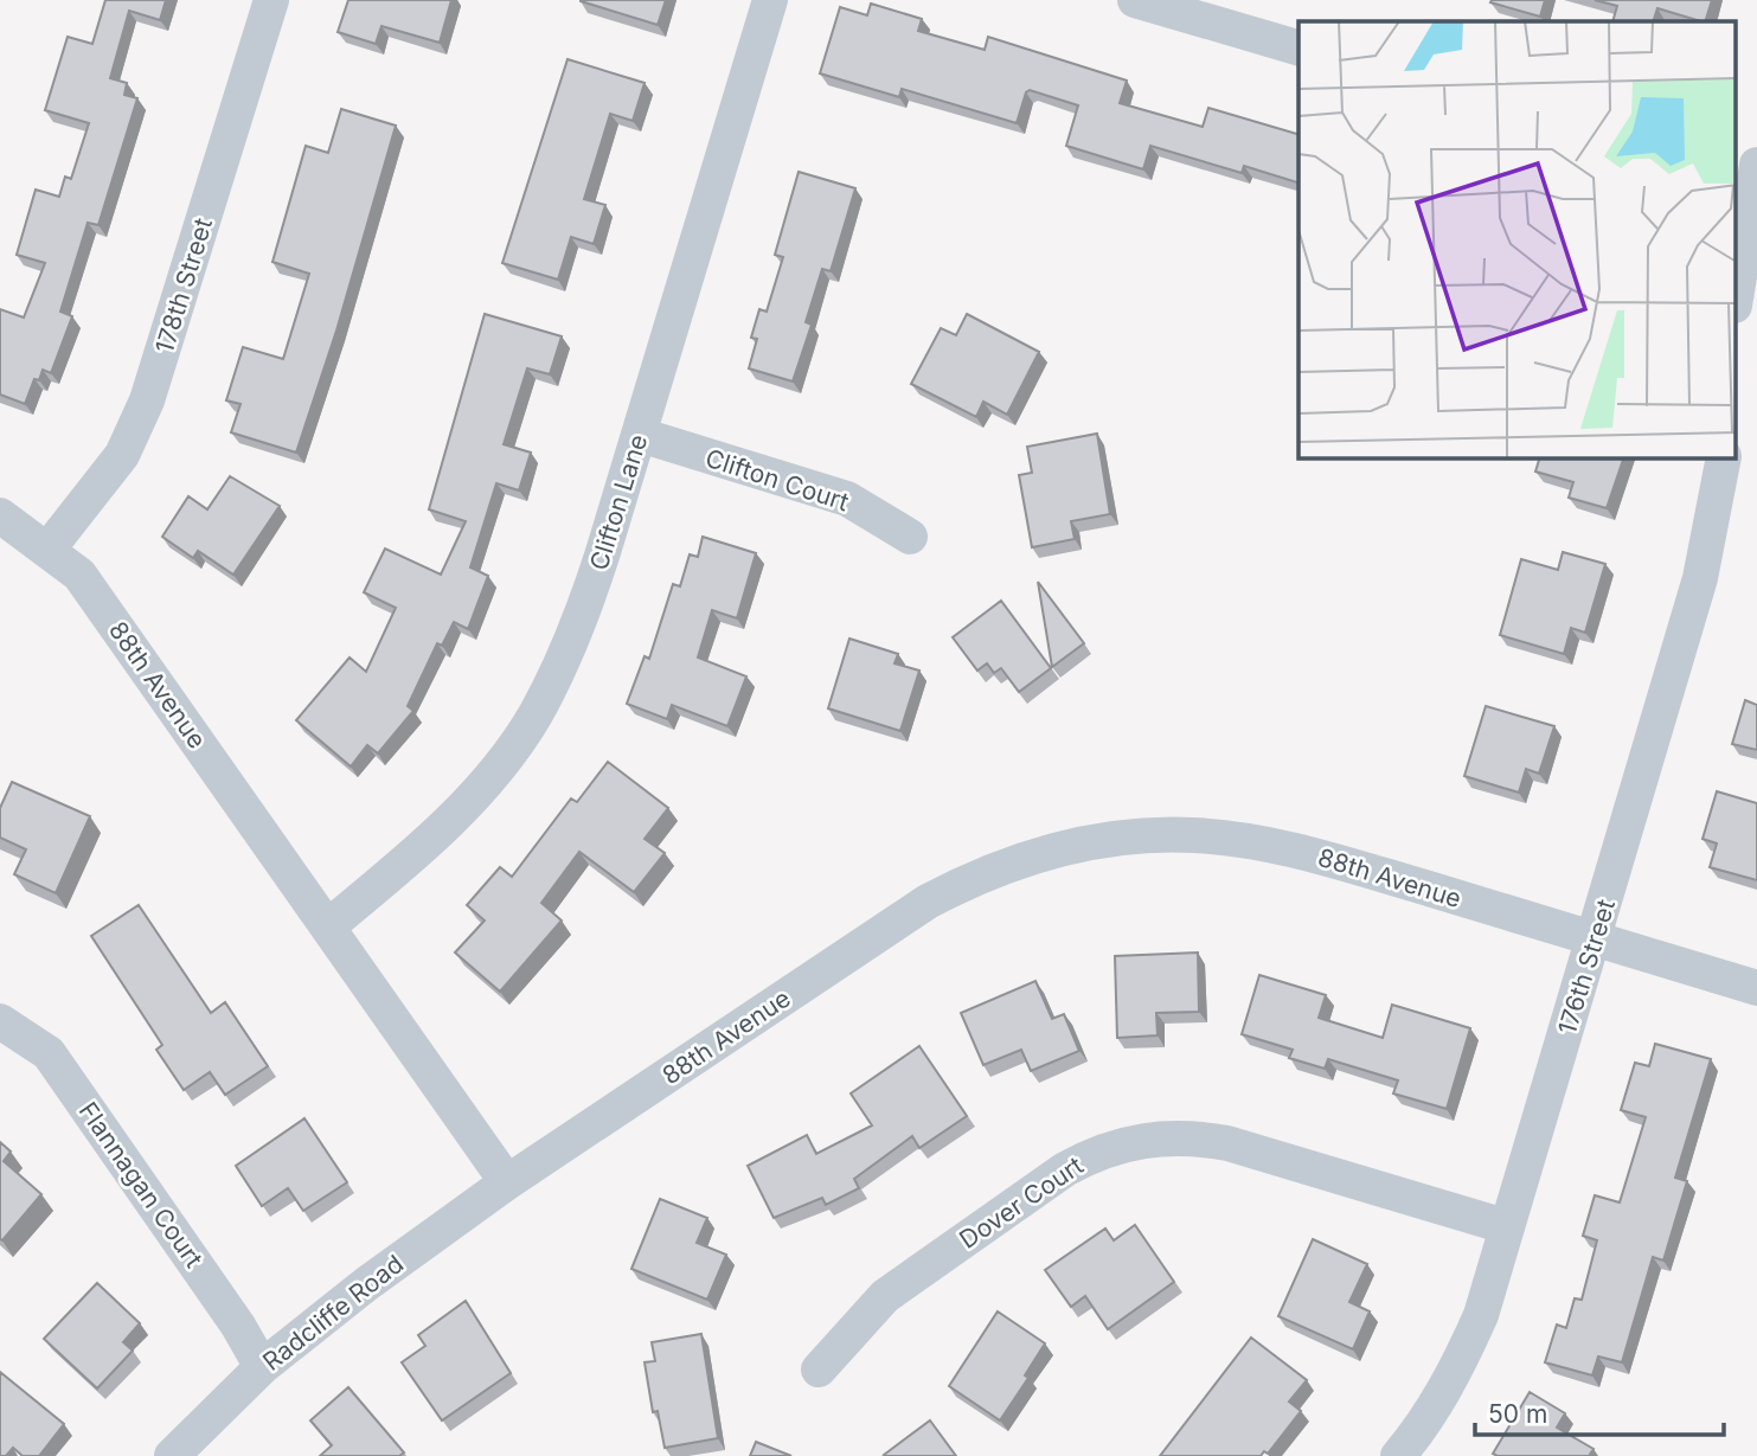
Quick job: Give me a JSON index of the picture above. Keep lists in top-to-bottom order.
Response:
{
  "streets": {
    "street": [
      "178th Street",
      "Clifton Court",
      "Clifton Lane",
      "88th Avenue",
      "176th Street",
      "Flannagan Court",
      "Dover Court",
      "Radcliffe Road"
    ]
  },
  "crossings": [
    ["178th Street", "88th Avenue"],
    ["Clifton Court", "Clifton Lane"],
    ["Clifton Lane", "88th Avenue"],
    ["88th Avenue", "176th Street"],
    ["88th Avenue", "Radcliffe Road"],
    ["176th Street", "Dover Court"],
    ["Flannagan Court", "Radcliffe Road"]
  ],
  "scale_bar": "50 m"
}
